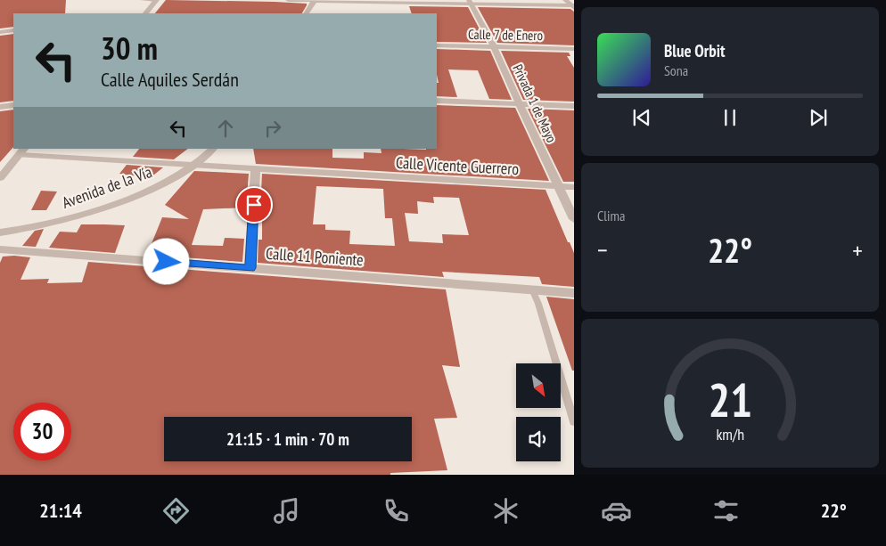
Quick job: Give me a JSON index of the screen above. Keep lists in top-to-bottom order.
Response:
{
  "streets": {
    "street": [
      "Calle 7 de Enero",
      "Privada 1 de Mayo",
      "Calle Vicente Guerrero",
      "Avenida de la Vía",
      "Calle 11 Poniente"
    ]
  },
  "crossings": [
    ["Calle 7 de Enero", "Privada 1 de Mayo"],
    ["Privada 1 de Mayo", "Calle Vicente Guerrero"],
    ["Calle Vicente Guerrero", "Avenida de la Vía"]
  ],
  "north": "bottom right",
  "page": {
    "turn": ["30 m", "Calle Aquiles Serdán"],
    "song": ["Blue Orbit", "Sona"],
    "tile": "Clima",
    "heat": ["−", "22°", "+"],
    "limit": "30",
    "trip": "21:15 · 1 min · 70 m",
    "tabs": ["21:14", "22°"],
    "gauge": ["21", "km/h"]
  }
}
